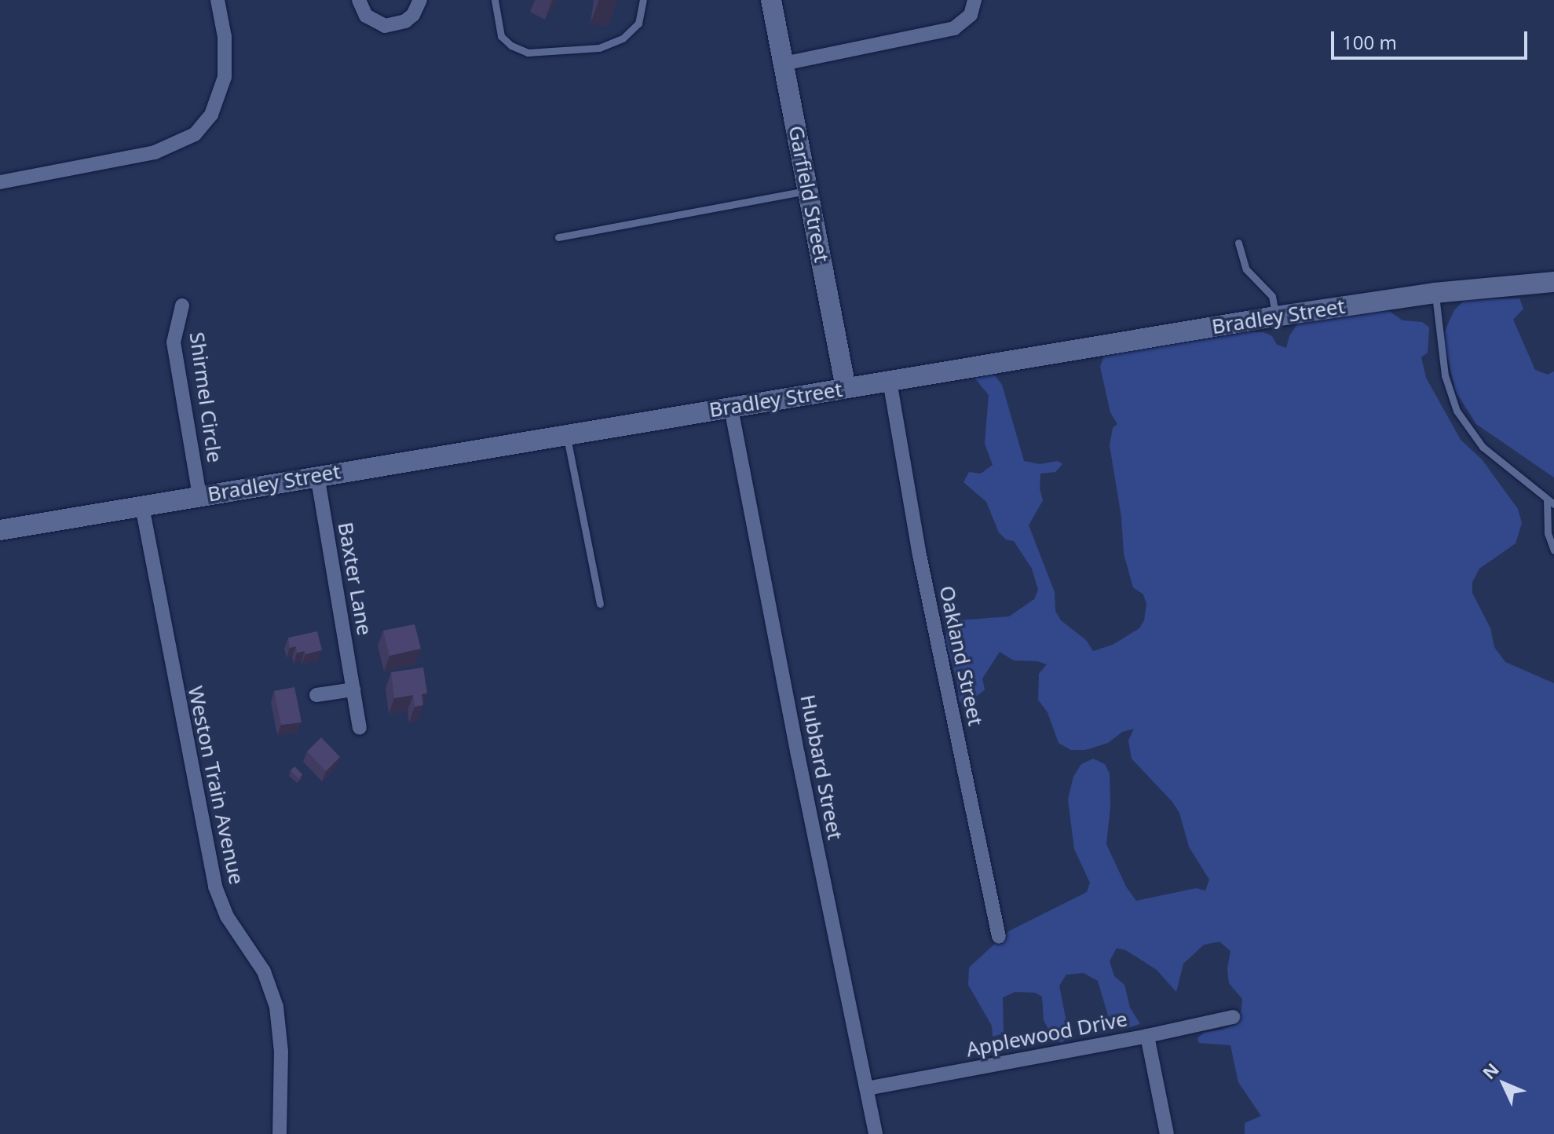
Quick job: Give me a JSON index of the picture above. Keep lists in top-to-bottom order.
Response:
{
  "streets": {
    "main road": ["Garfield Street", "Bradley Street"],
    "street": [
      "Shirmel Circle",
      "Baxter Lane",
      "Oakland Street",
      "Hubbard Street",
      "Weston Train Avenue",
      "Applewood Drive"
    ]
  },
  "crossings": [
    ["Garfield Street", "Bradley Street"],
    ["Bradley Street", "Shirmel Circle"],
    ["Bradley Street", "Baxter Lane"],
    ["Bradley Street", "Oakland Street"],
    ["Bradley Street", "Hubbard Street"],
    ["Bradley Street", "Weston Train Avenue"],
    ["Hubbard Street", "Applewood Drive"]
  ],
  "scale_bar": "100 m",
  "north": "top left"
}
